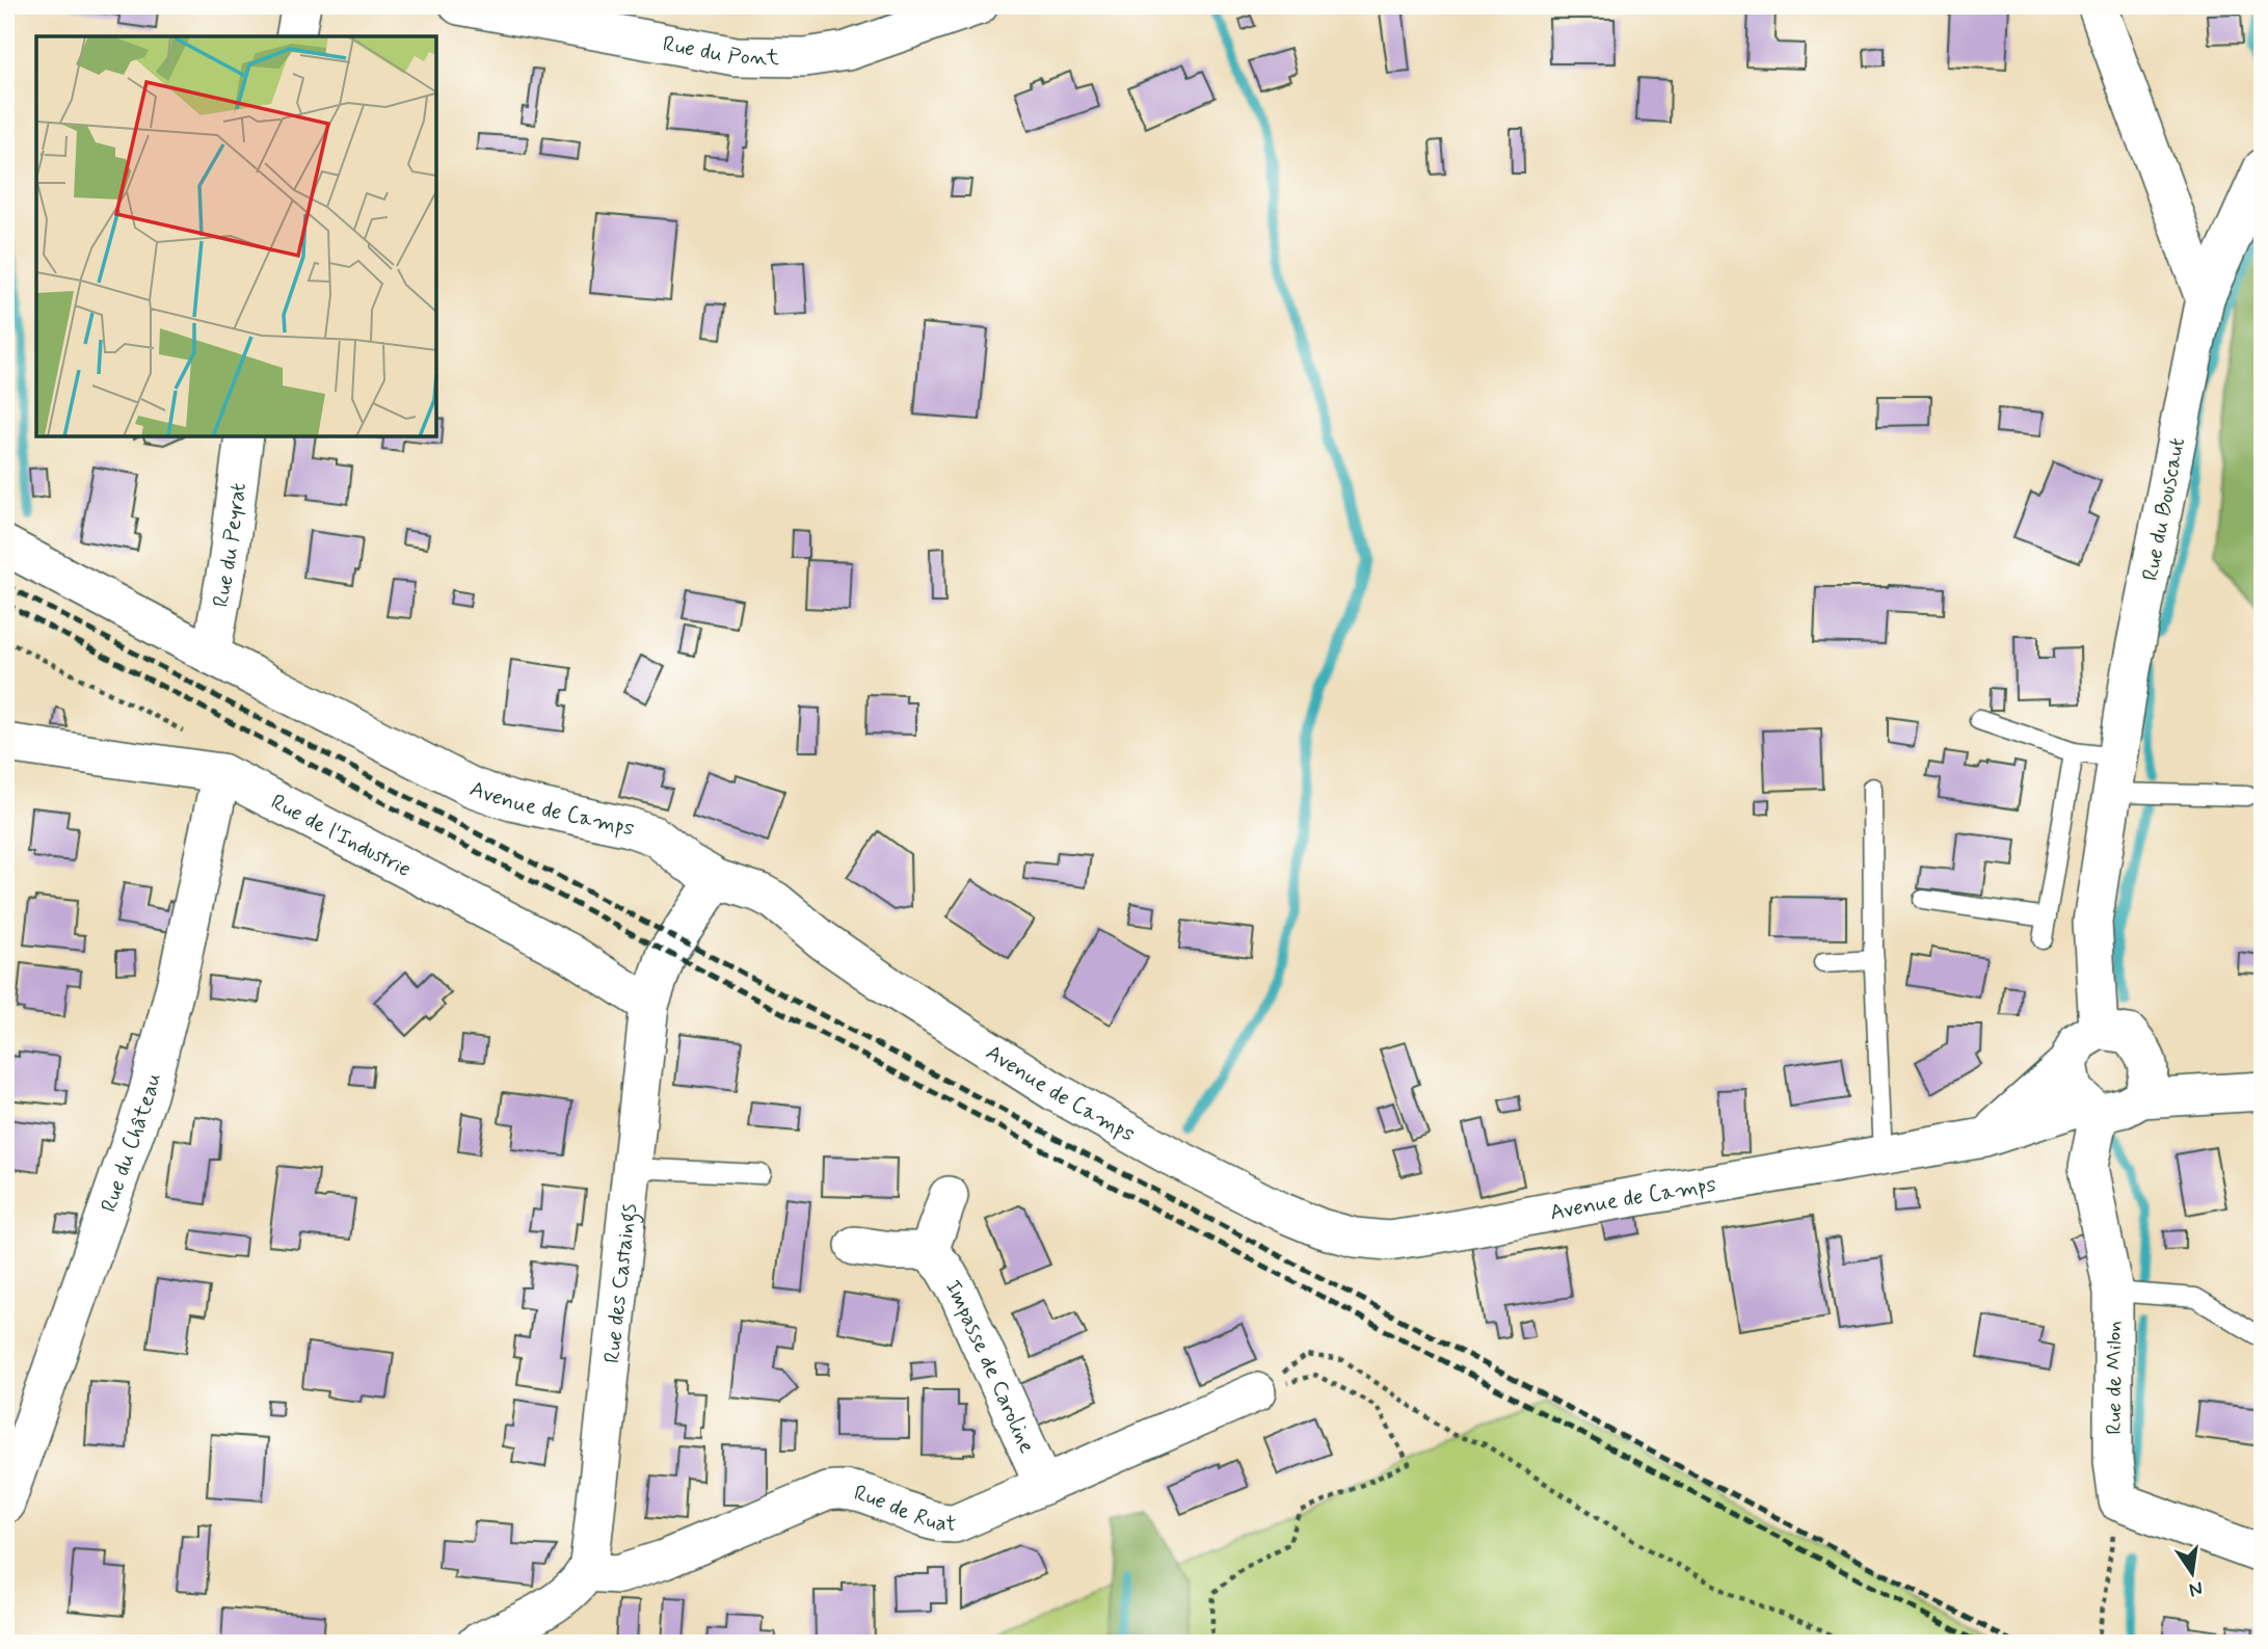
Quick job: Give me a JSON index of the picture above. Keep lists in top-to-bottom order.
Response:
{
  "streets": {
    "street": [
      "Rue du Pont",
      "Rue du Bouscaut",
      "Rue du Peyrat",
      "Avenue de Camps",
      "Rue de l'Industrie",
      "Rue du Château",
      "Rue des Castaings",
      "Impasse de Caroline",
      "Rue de Milon",
      "Rue de Ruat"
    ]
  },
  "crossings": [
    ["Rue du Bouscaut", "Avenue de Camps"],
    ["Rue du Bouscaut", "Rue de Milon"],
    ["Rue du Peyrat", "Avenue de Camps"],
    ["Avenue de Camps", "Rue des Castaings"],
    ["Avenue de Camps", "Rue de Milon"],
    ["Rue de l'Industrie", "Rue du Château"],
    ["Rue de l'Industrie", "Rue des Castaings"],
    ["Rue des Castaings", "Rue de Ruat"],
    ["Impasse de Caroline", "Rue de Ruat"]
  ],
  "north": "bottom"
}
